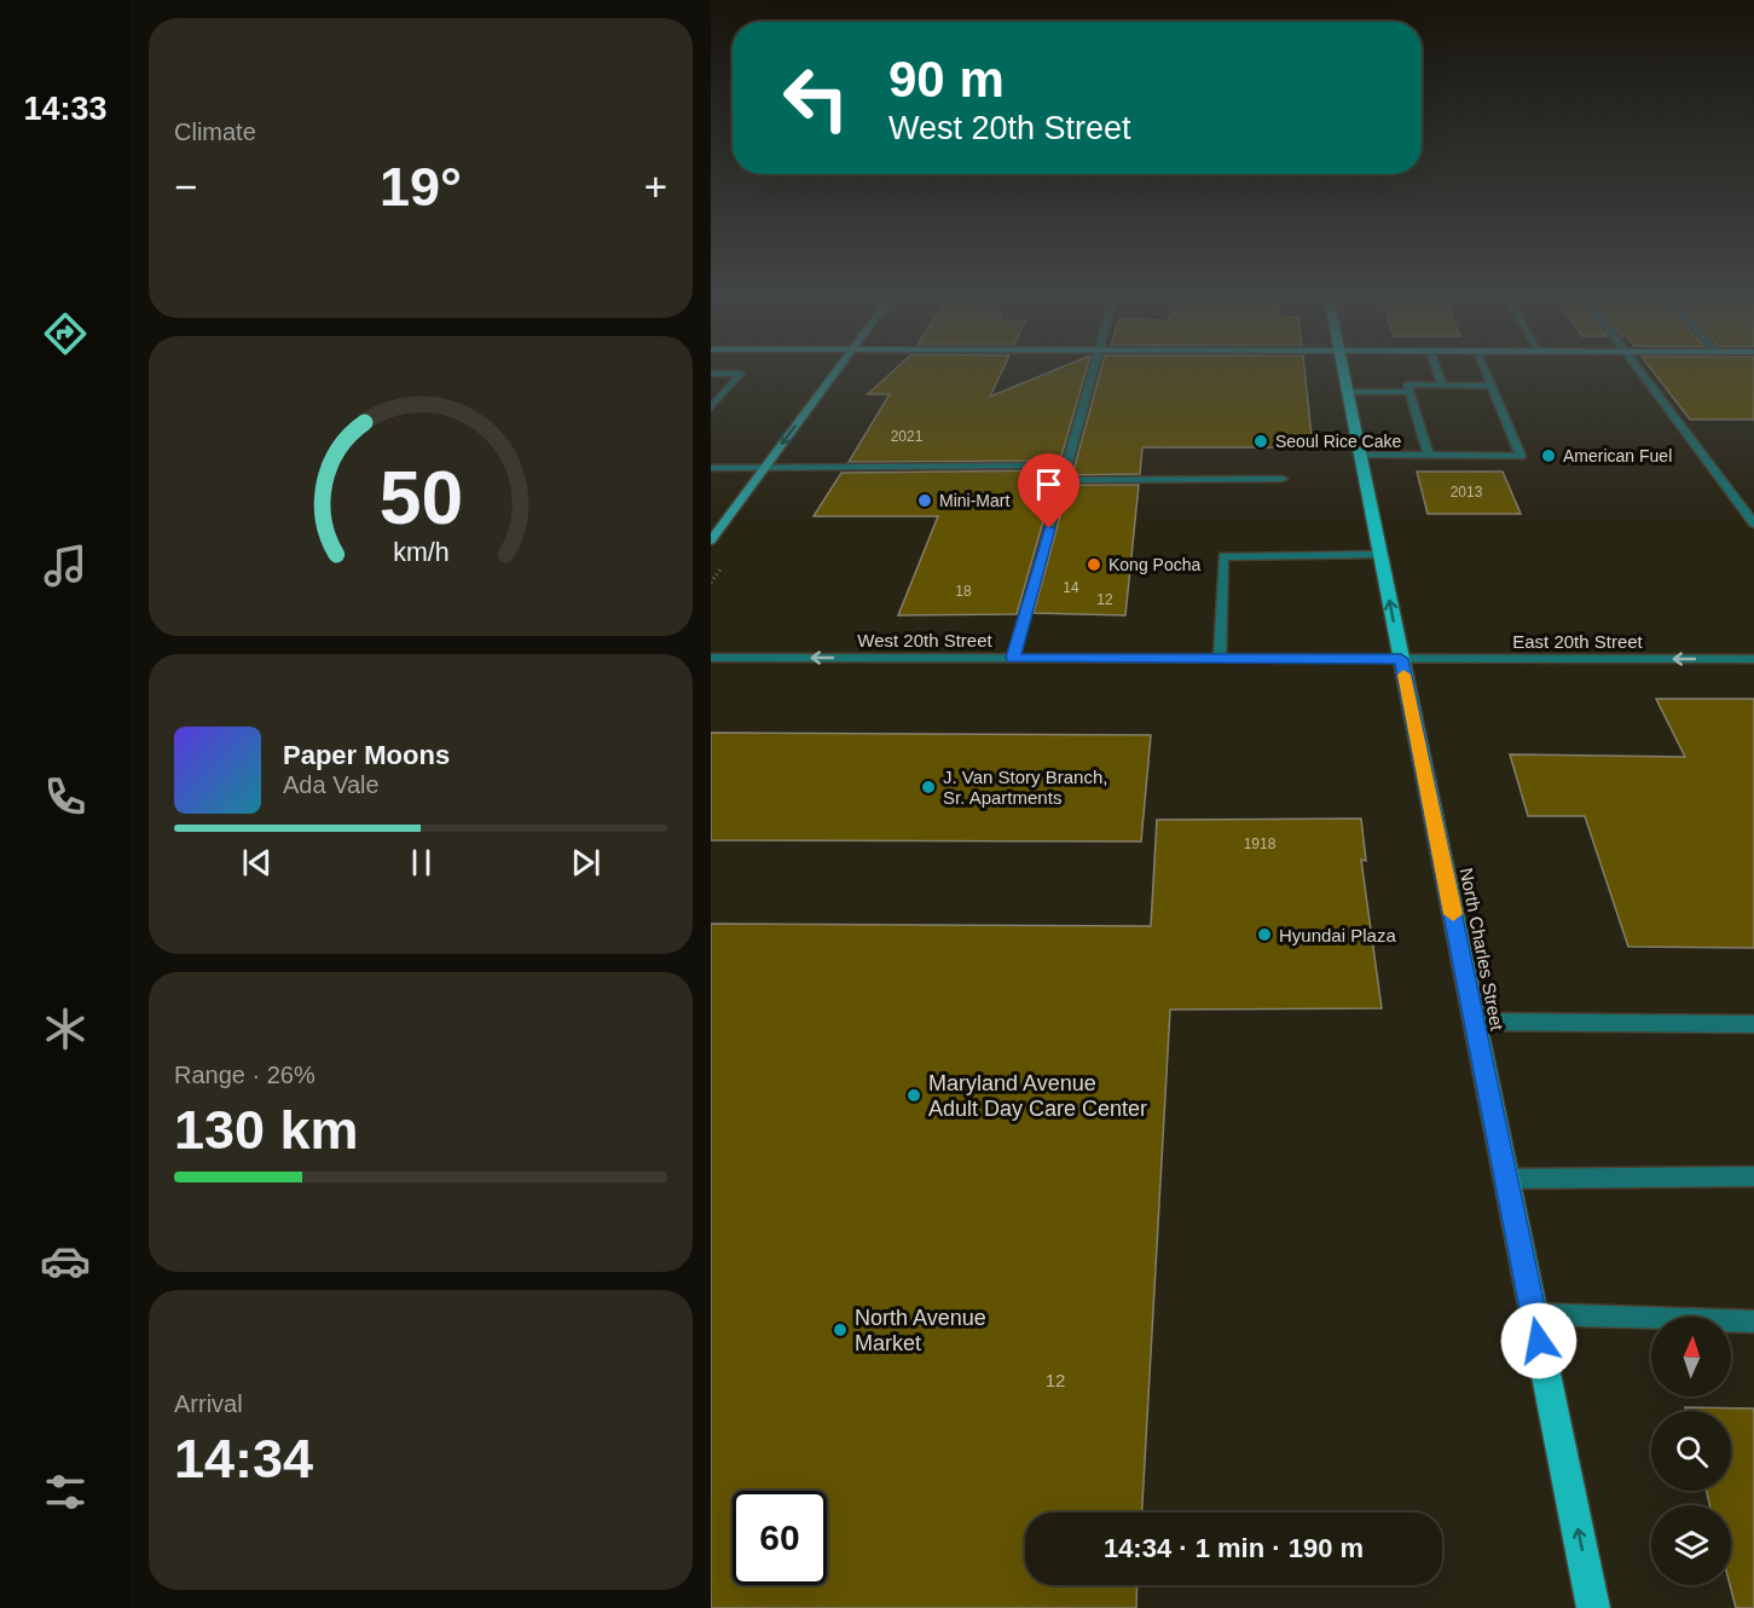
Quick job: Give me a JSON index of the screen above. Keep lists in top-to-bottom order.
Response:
{
  "streets": {
    "main road": ["North Charles Street"],
    "street": ["West 20th Street", "East 20th Street"]
  },
  "crossings": [
    ["West 20th Street", "East 20th Street"],
    ["West 20th Street", "North Charles Street"],
    ["East 20th Street", "North Charles Street"]
  ],
  "one_way": ["West 20th Street", "East 20th Street"],
  "places": [
    "Seoul Rice Cake",
    "American Fuel",
    "Mini-Mart",
    "Kong Pocha",
    "J. Van Story Branch, Sr. Apartments",
    "Hyundai Plaza",
    "Maryland Avenue Adult Day Care Center",
    "North Avenue Market"
  ],
  "house_numbers": [
    "2021",
    "2013",
    "14",
    "18",
    "12",
    "1918",
    "12"
  ],
  "north": "top",
  "page": {
    "tabs": "14:33",
    "tile": [
      "Climate",
      ["Range · 26%", "130 km"],
      ["Arrival", "14:34"]
    ],
    "turn": ["90 m", "West 20th Street"],
    "heat": ["−", "19°", "+"],
    "song": ["Paper Moons", "Ada Vale"],
    "limit": "60",
    "trip": "14:34 · 1 min · 190 m",
    "gauge": ["50", "km/h"]
  }
}
